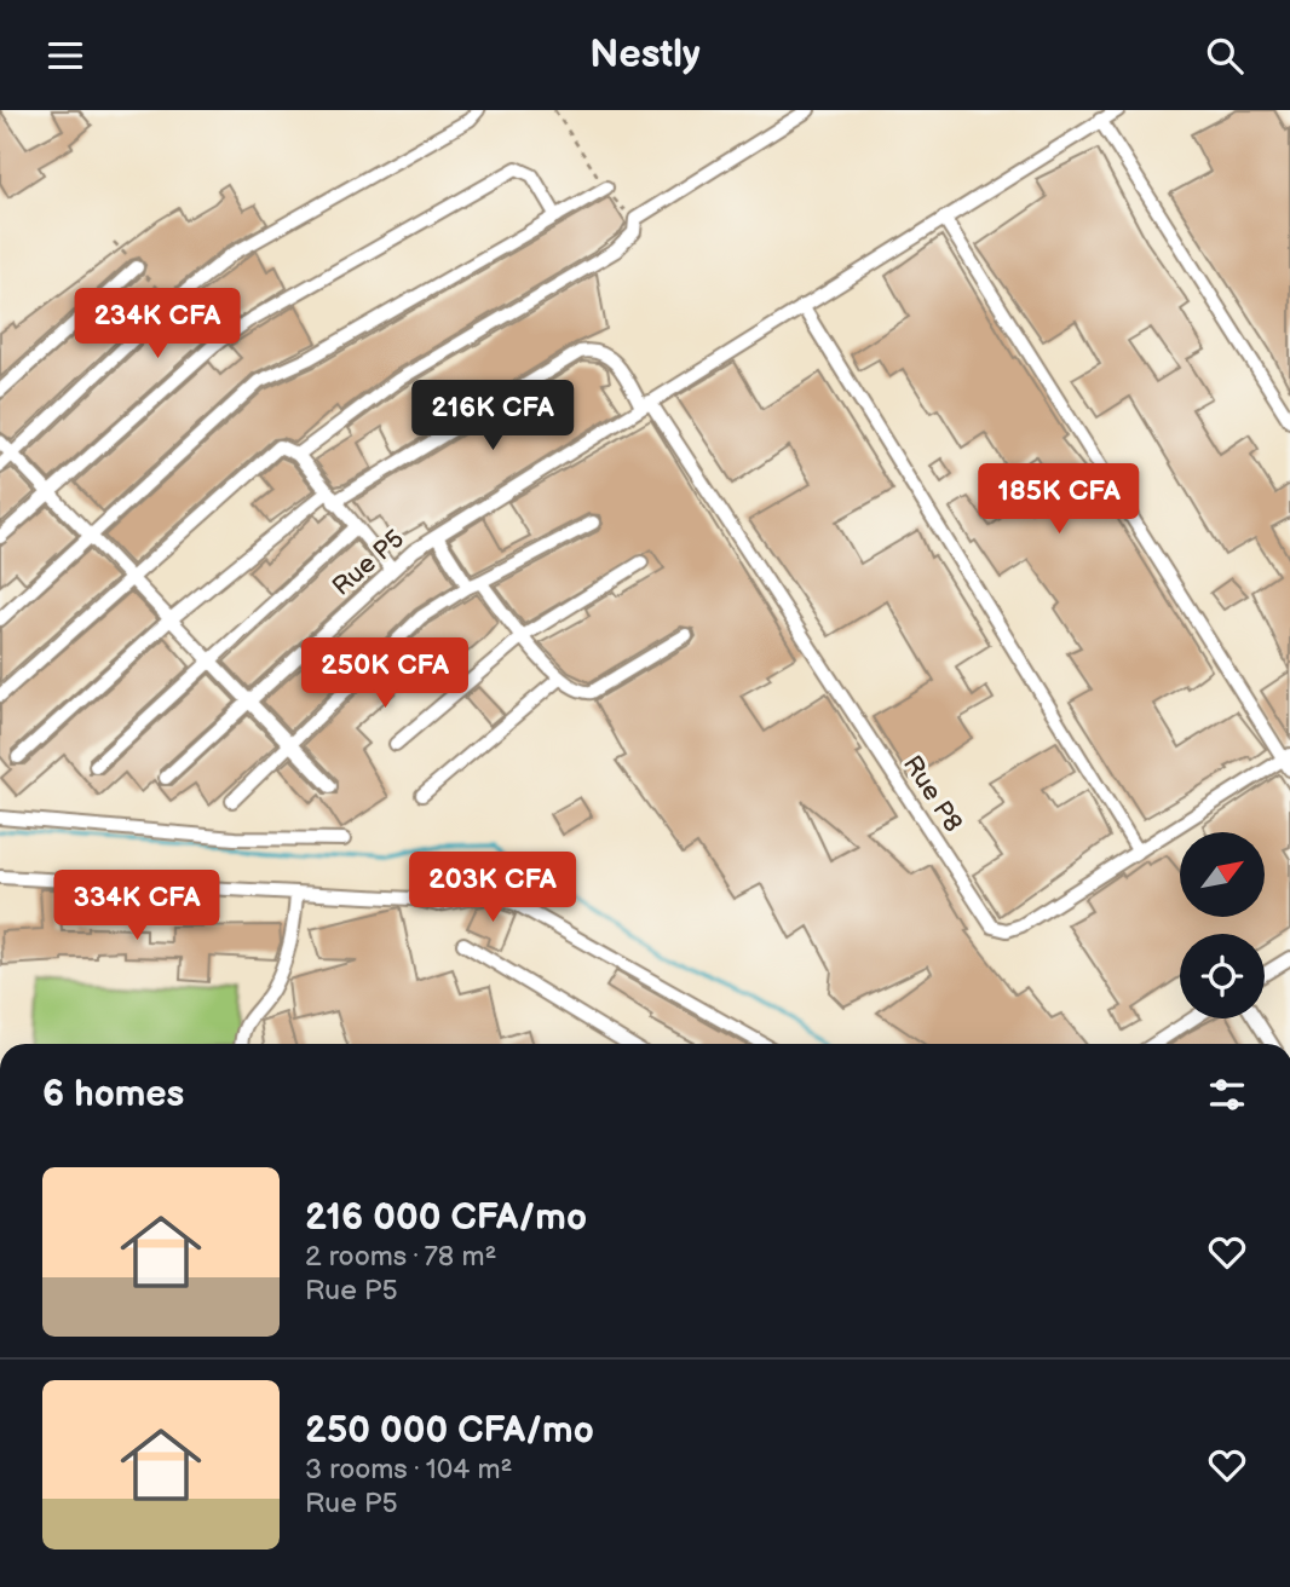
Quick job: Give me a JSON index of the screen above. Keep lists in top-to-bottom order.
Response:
{
  "streets": {
    "street": ["Rue P5", "Rue P8"]
  },
  "crossings": [
    ["Rue P5", "Rue P8"]
  ],
  "north": "top right",
  "page": {
    "header": "Nestly",
    "price": [
      "234K CFA",
      "216K CFA",
      "185K CFA",
      "250K CFA",
      "203K CFA",
      "334K CFA"
    ],
    "heading": "6 homes",
    "list": [
      {
        "name": "216 000 CFA/mo",
        "note": "2 rooms · 78 m² · Rue P5"
      },
      {
        "name": "250 000 CFA/mo",
        "note": "3 rooms · 104 m² · Rue P5"
      }
    ]
  }
}
